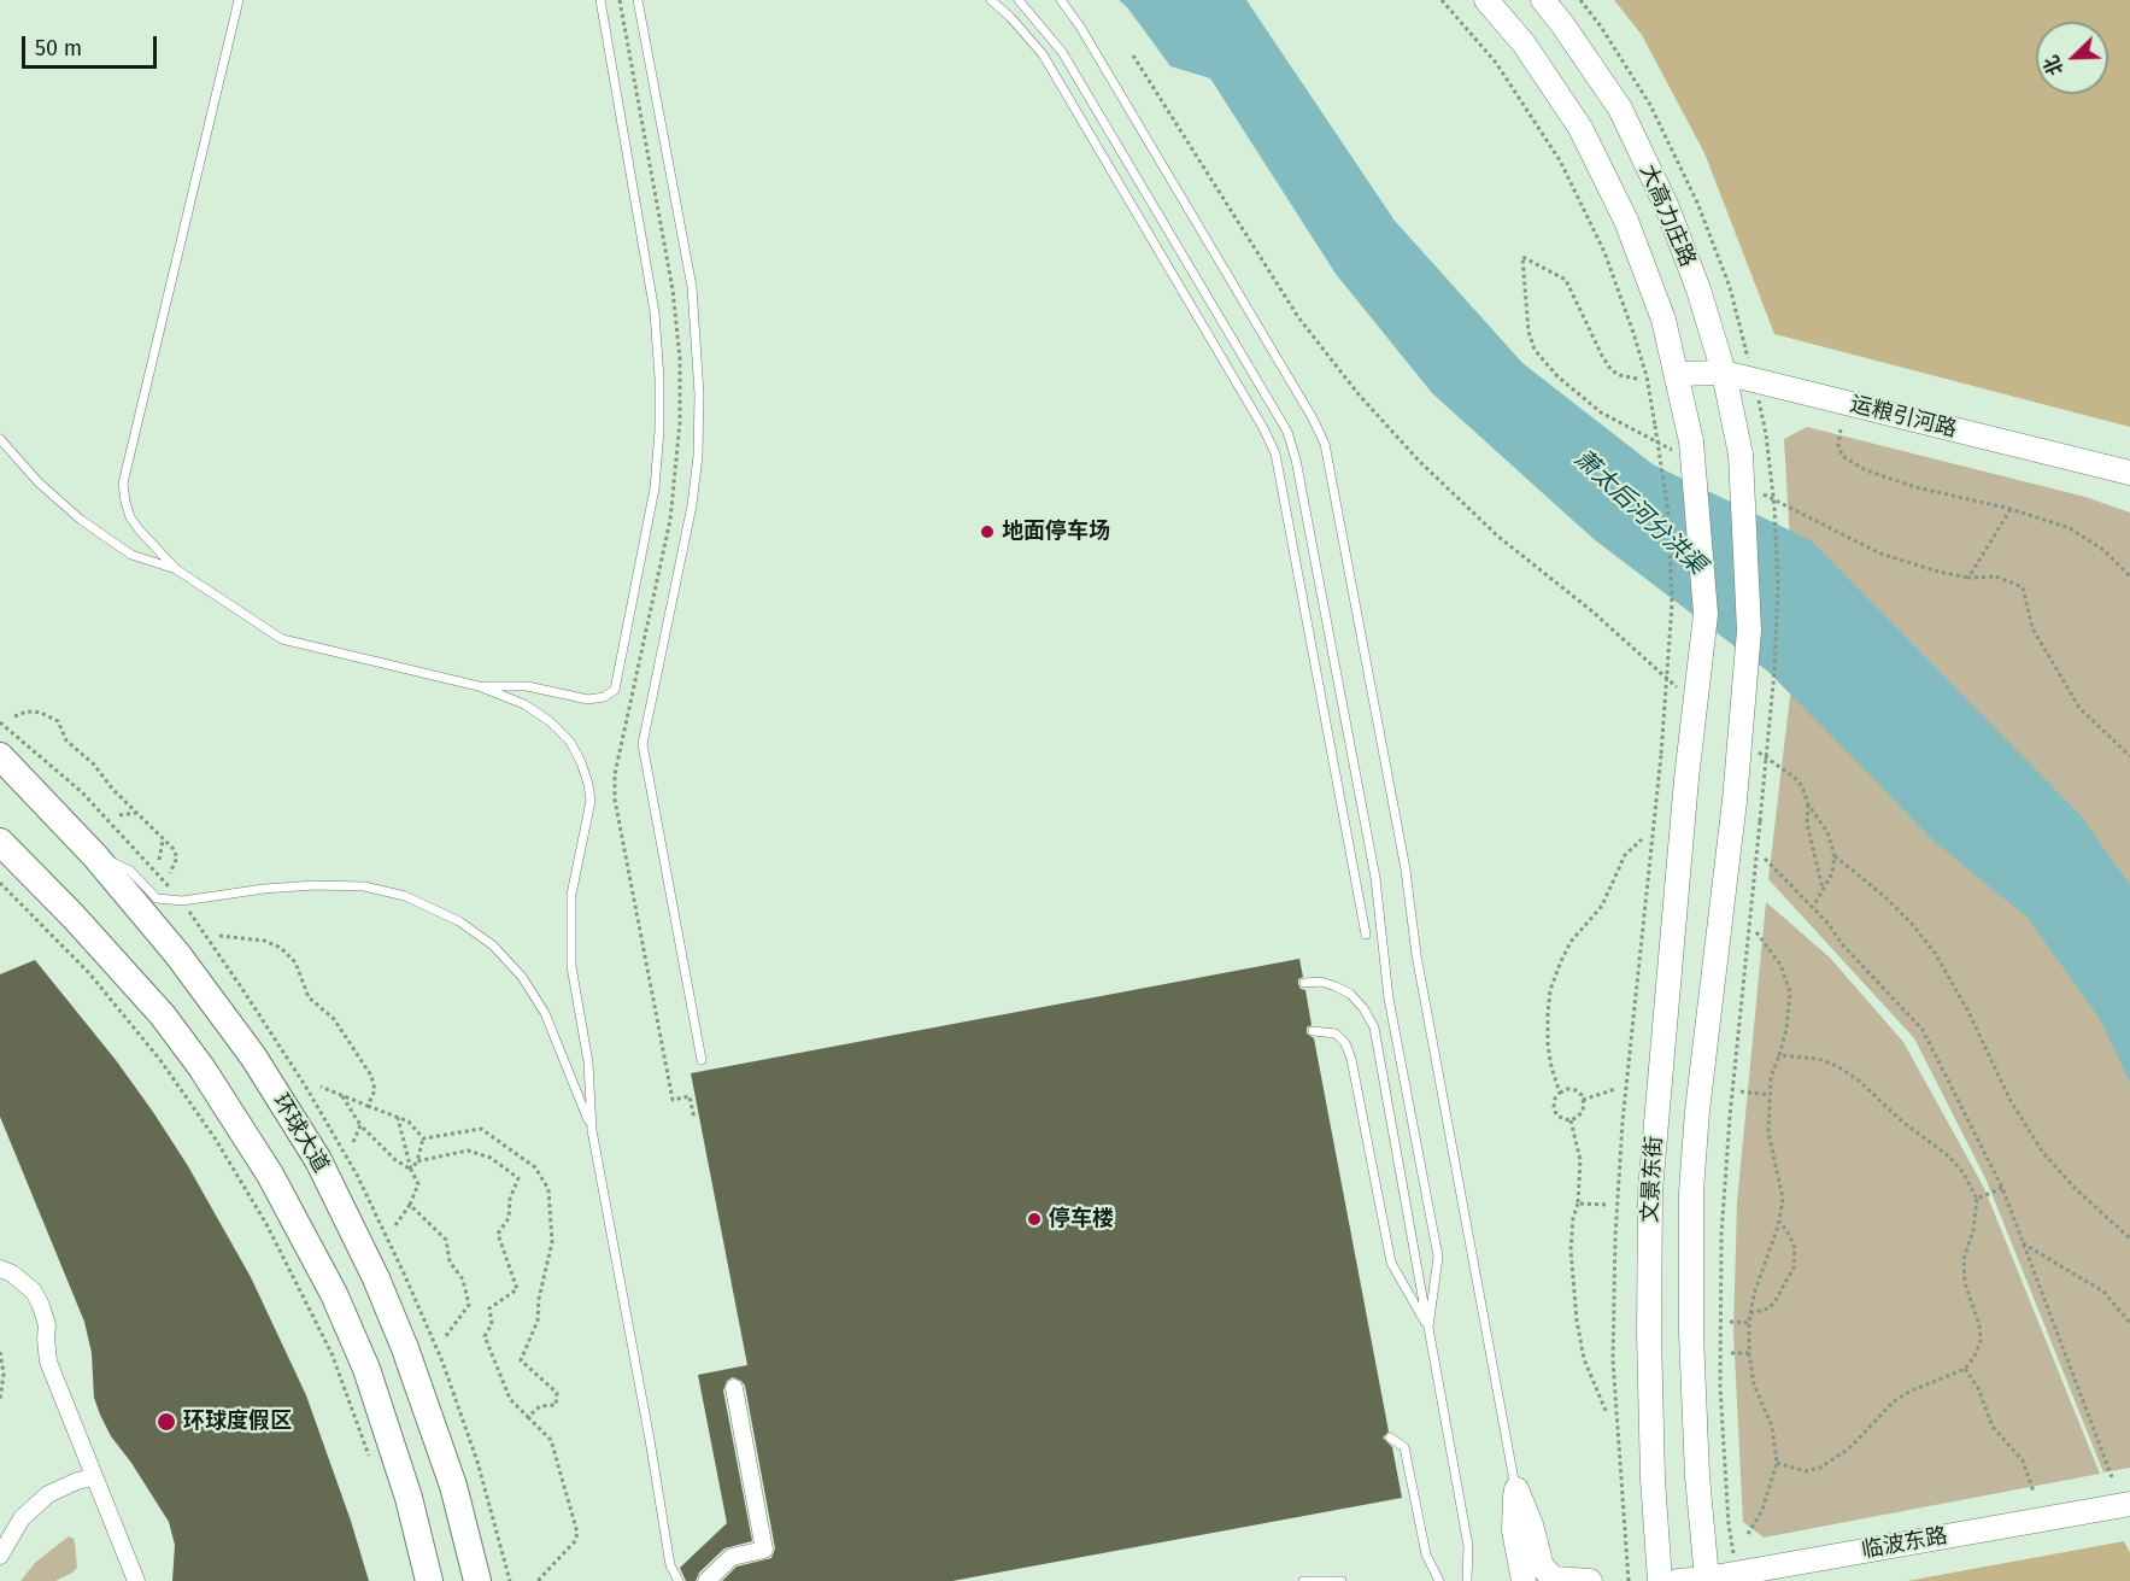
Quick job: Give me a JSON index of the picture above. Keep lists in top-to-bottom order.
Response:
{
  "streets": {
    "main road": [
      "大高力庄路",
      "运粮引河路",
      "环球大道",
      "文景东街",
      "临波东路"
    ]
  },
  "crossings": [
    ["大高力庄路", "运粮引河路"],
    ["大高力庄路", "文景东街"],
    ["文景东街", "临波东路"]
  ],
  "water": ["萧太后河分洪渠"],
  "places": ["地面停车场", "停车楼", "环球度假区"],
  "scale_bar": "50 m",
  "north": "bottom left"
}
